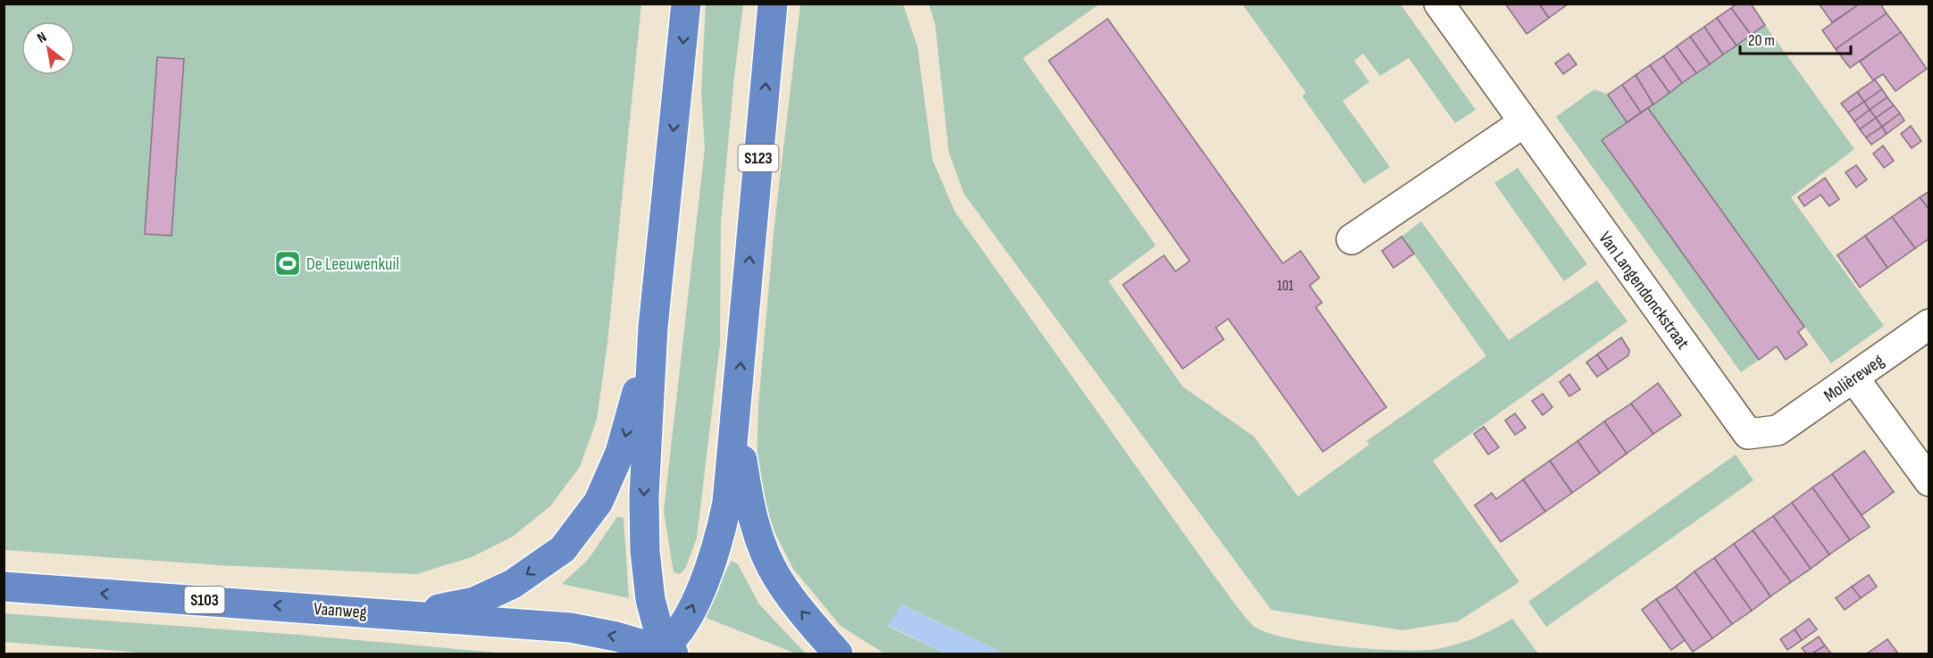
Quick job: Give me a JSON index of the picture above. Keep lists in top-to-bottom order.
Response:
{
  "streets": {
    "highway": ["S123", "S103", "Vaanweg"],
    "street": ["Van Langendonckstraat", "Molièreweg"]
  },
  "crossings": [
    ["S123", "Vaanweg"],
    ["Van Langendonckstraat", "Molièreweg"]
  ],
  "one_way": ["Vaanweg"],
  "places": {
    "sports": ["De Leeuwenkuil"]
  },
  "house_numbers": ["101"],
  "scale_bar": "20 m",
  "north": "top left"
}
